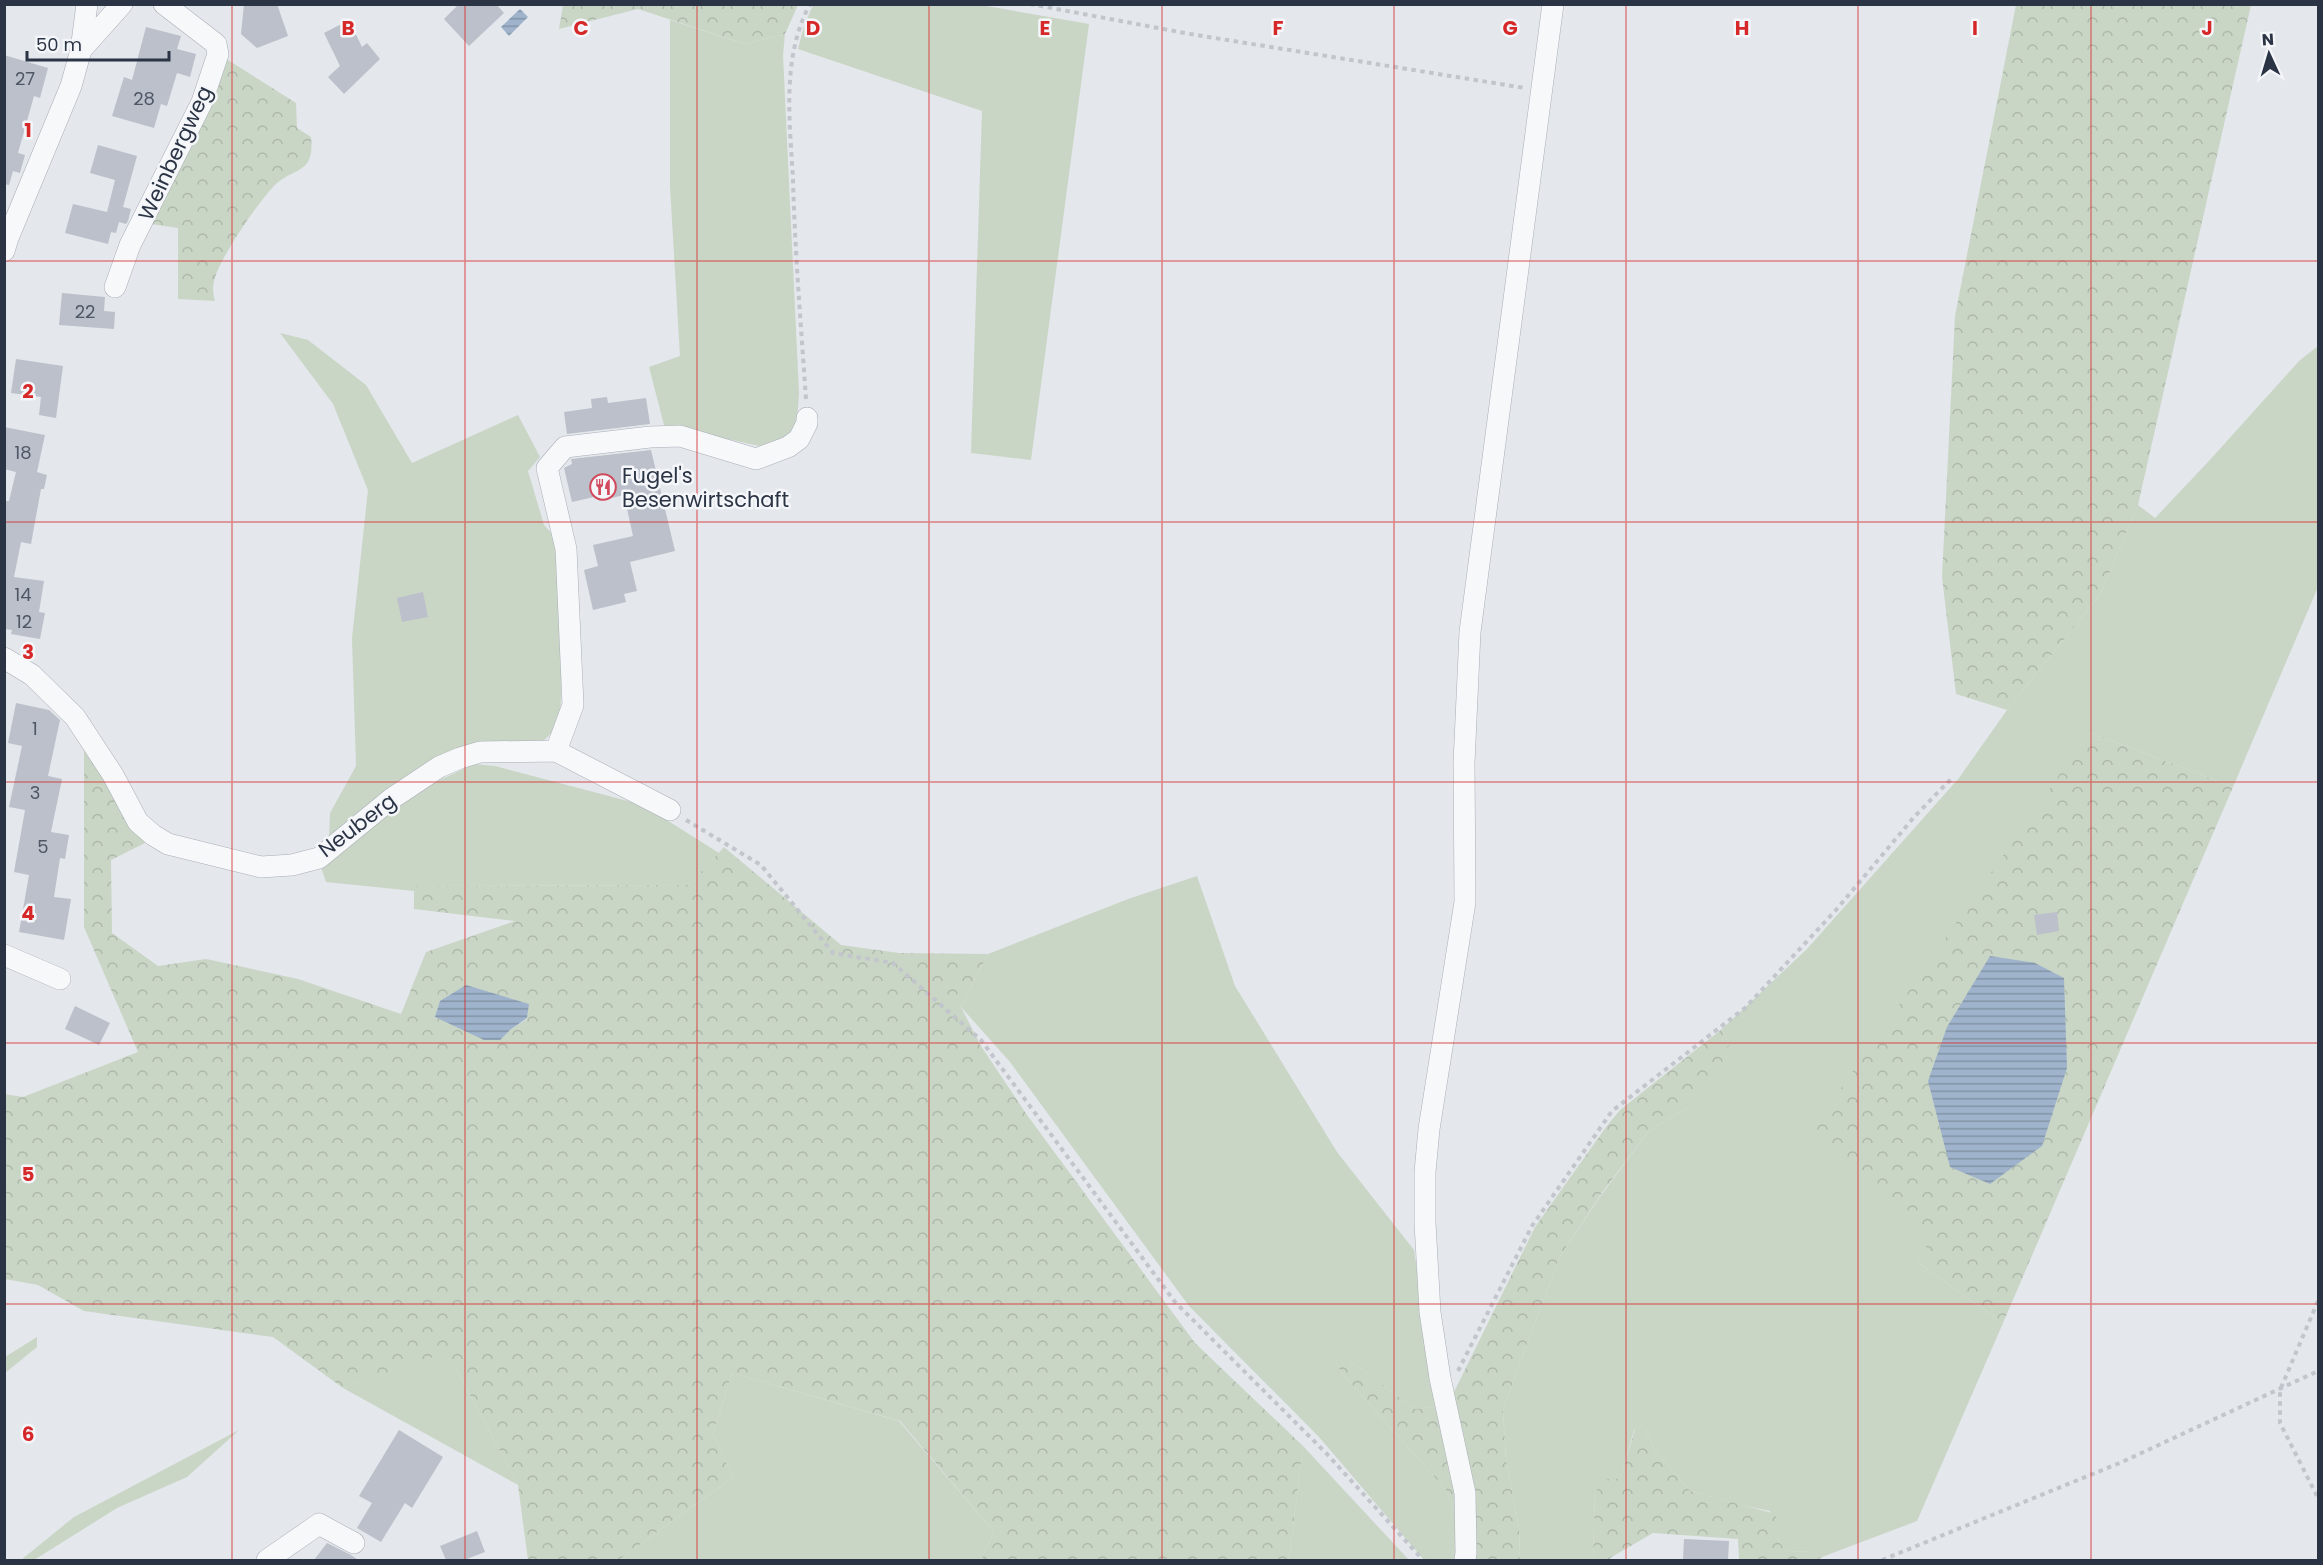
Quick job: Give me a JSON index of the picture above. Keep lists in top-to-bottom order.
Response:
{
  "streets": {
    "street": ["Weinbergweg", "Neuberg"]
  },
  "places": {
    "restaurant": ["Fugel's Besenwirtschaft"]
  },
  "house_numbers": [
    "27",
    "28",
    "22",
    "18",
    "14",
    "12",
    "1",
    "3",
    "5"
  ],
  "scale_bar": "50 m",
  "north": "top",
  "grid": {
    "columns": [
      "B",
      "C",
      "D",
      "E",
      "F",
      "G",
      "H",
      "I",
      "J"
    ],
    "rows": [
      "1",
      "2",
      "3",
      "4",
      "5",
      "6"
    ]
  }
}
